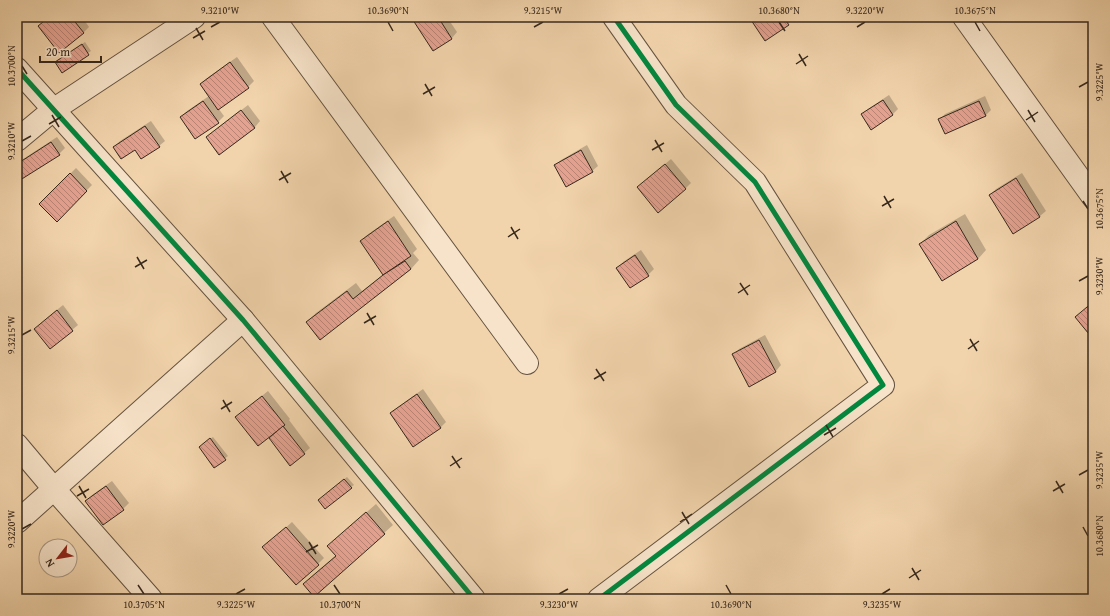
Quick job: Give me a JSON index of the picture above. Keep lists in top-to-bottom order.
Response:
{
  "scale_bar": "20 m",
  "north": "bottom left",
  "coordinates": [
    "9.3210°W",
    "10.3690°N",
    "9.3215°W",
    "10.3680°N",
    "9.3220°W",
    "10.3675°N",
    "10.3700°N",
    "9.3225°W",
    "9.3230°W",
    "9.3235°W",
    "10.3705°N"
  ]
}
